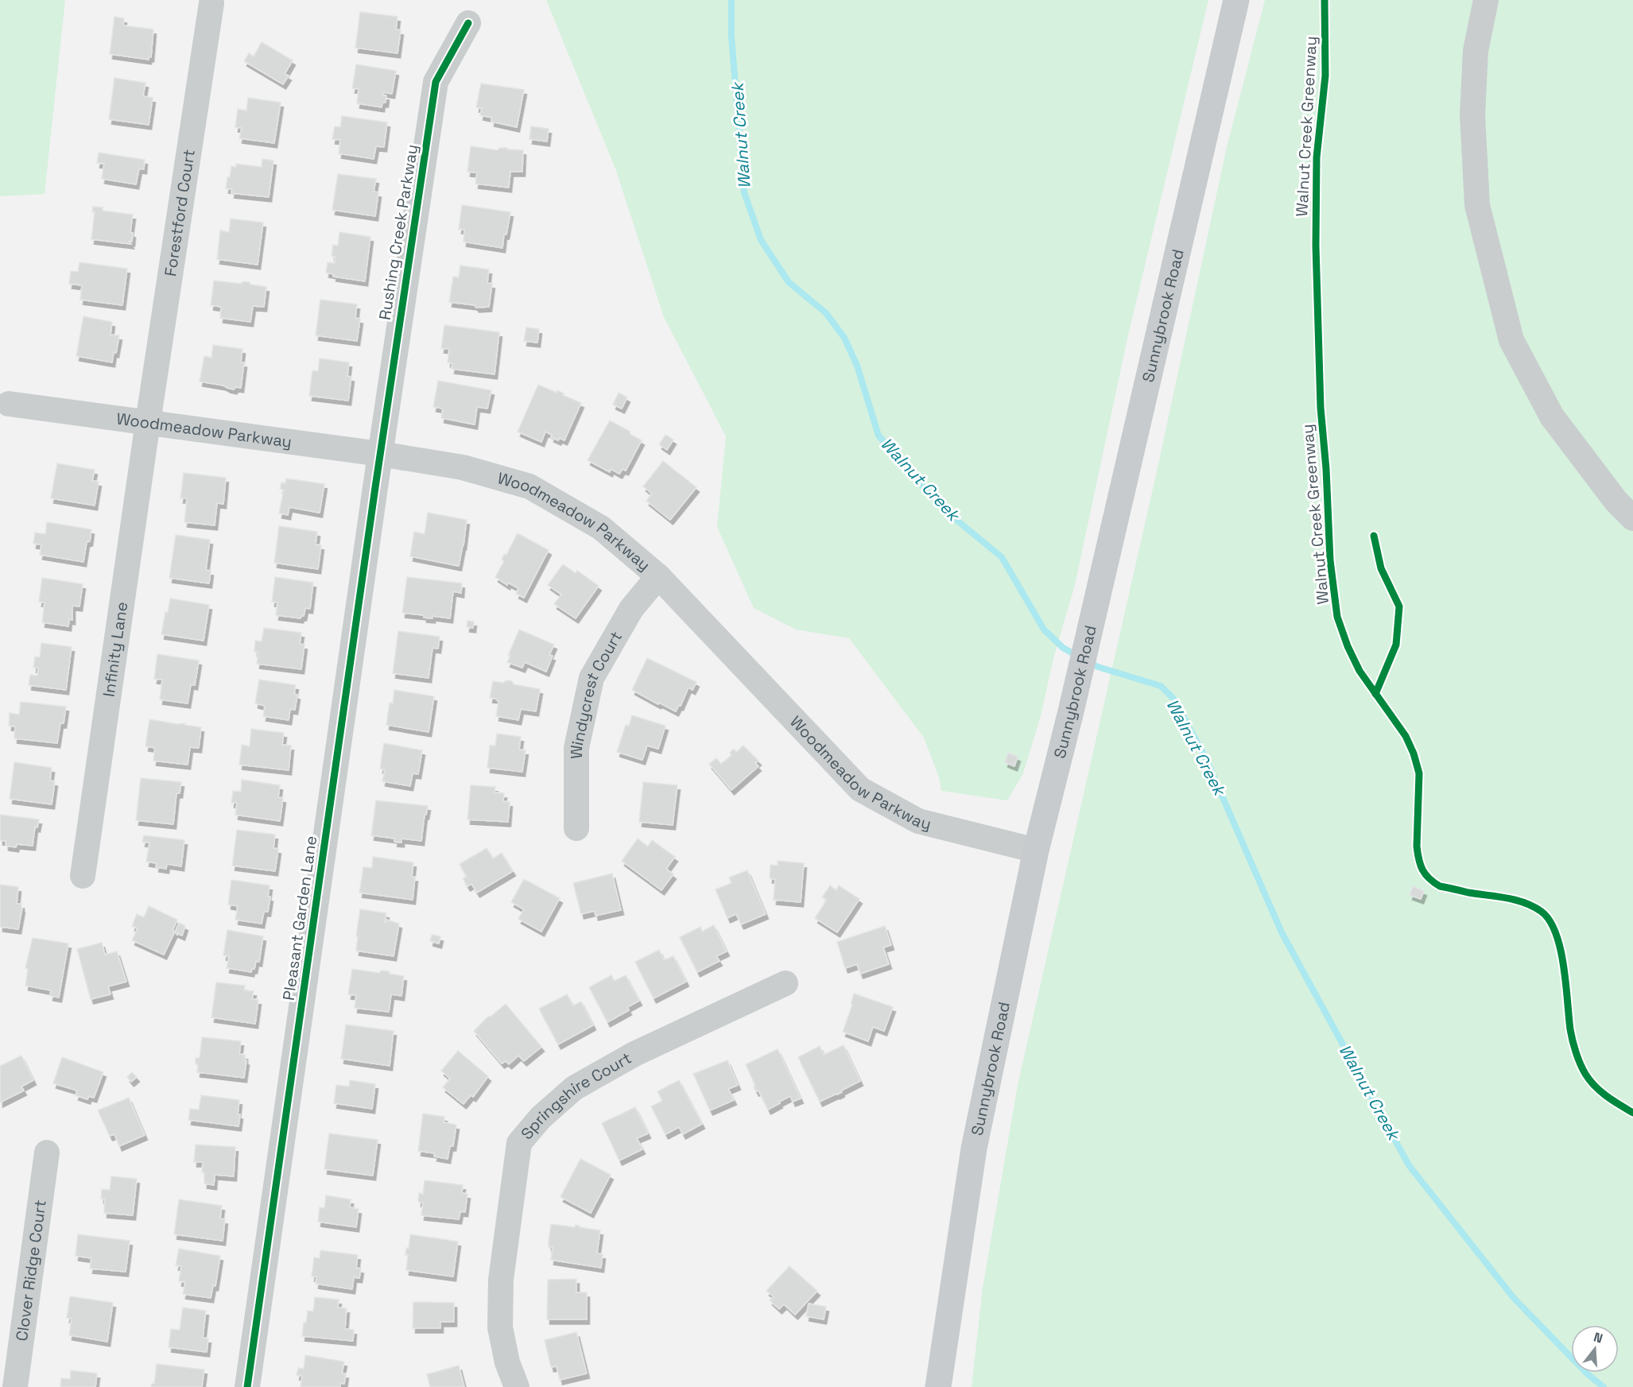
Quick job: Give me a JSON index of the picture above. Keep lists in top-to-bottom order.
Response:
{
  "streets": {
    "main road": ["Sunnybrook Road"],
    "street": [
      "Forestford Court",
      "Rushing Creek Parkway",
      "Woodmeadow Parkway",
      "Infinity Lane",
      "Windycrest Court",
      "Pleasant Garden Lane",
      "Springshire Court",
      "Clover Ridge Court"
    ],
    "cycle path": ["Walnut Creek Greenway"]
  },
  "crossings": [
    ["Forestford Court", "Woodmeadow Parkway"],
    ["Forestford Court", "Infinity Lane"],
    ["Rushing Creek Parkway", "Woodmeadow Parkway"],
    ["Rushing Creek Parkway", "Pleasant Garden Lane"],
    ["Sunnybrook Road", "Woodmeadow Parkway"],
    ["Woodmeadow Parkway", "Infinity Lane"],
    ["Woodmeadow Parkway", "Windycrest Court"],
    ["Woodmeadow Parkway", "Pleasant Garden Lane"]
  ],
  "water": ["Walnut Creek"],
  "north": "top"
}
